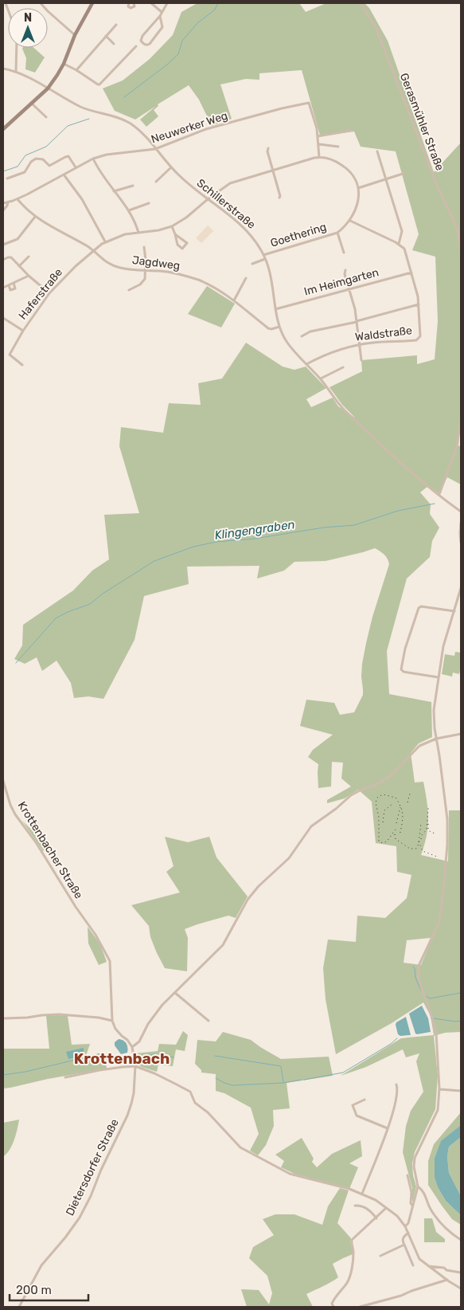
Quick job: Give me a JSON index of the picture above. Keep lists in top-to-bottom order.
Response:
{
  "streets": {
    "street": [
      "Gerasmühler Straße",
      "Neuwerker Weg",
      "Schillerstraße",
      "Goethering",
      "Jagdweg",
      "Im Heimgarten",
      "Haferstraße",
      "Waldstraße",
      "Krottenbacher Straße",
      "Dietersdorfer Straße"
    ]
  },
  "crossings": [
    ["Neuwerker Weg", "Schillerstraße"],
    ["Neuwerker Weg", "Jagdweg"],
    ["Schillerstraße", "Goethering"],
    ["Schillerstraße", "Jagdweg"],
    ["Schillerstraße", "Im Heimgarten"],
    ["Schillerstraße", "Haferstraße"],
    ["Jagdweg", "Haferstraße"]
  ],
  "districts": ["Krottenbach"],
  "water": ["Klingengraben"],
  "scale_bar": "200 m",
  "north": "top"
}
